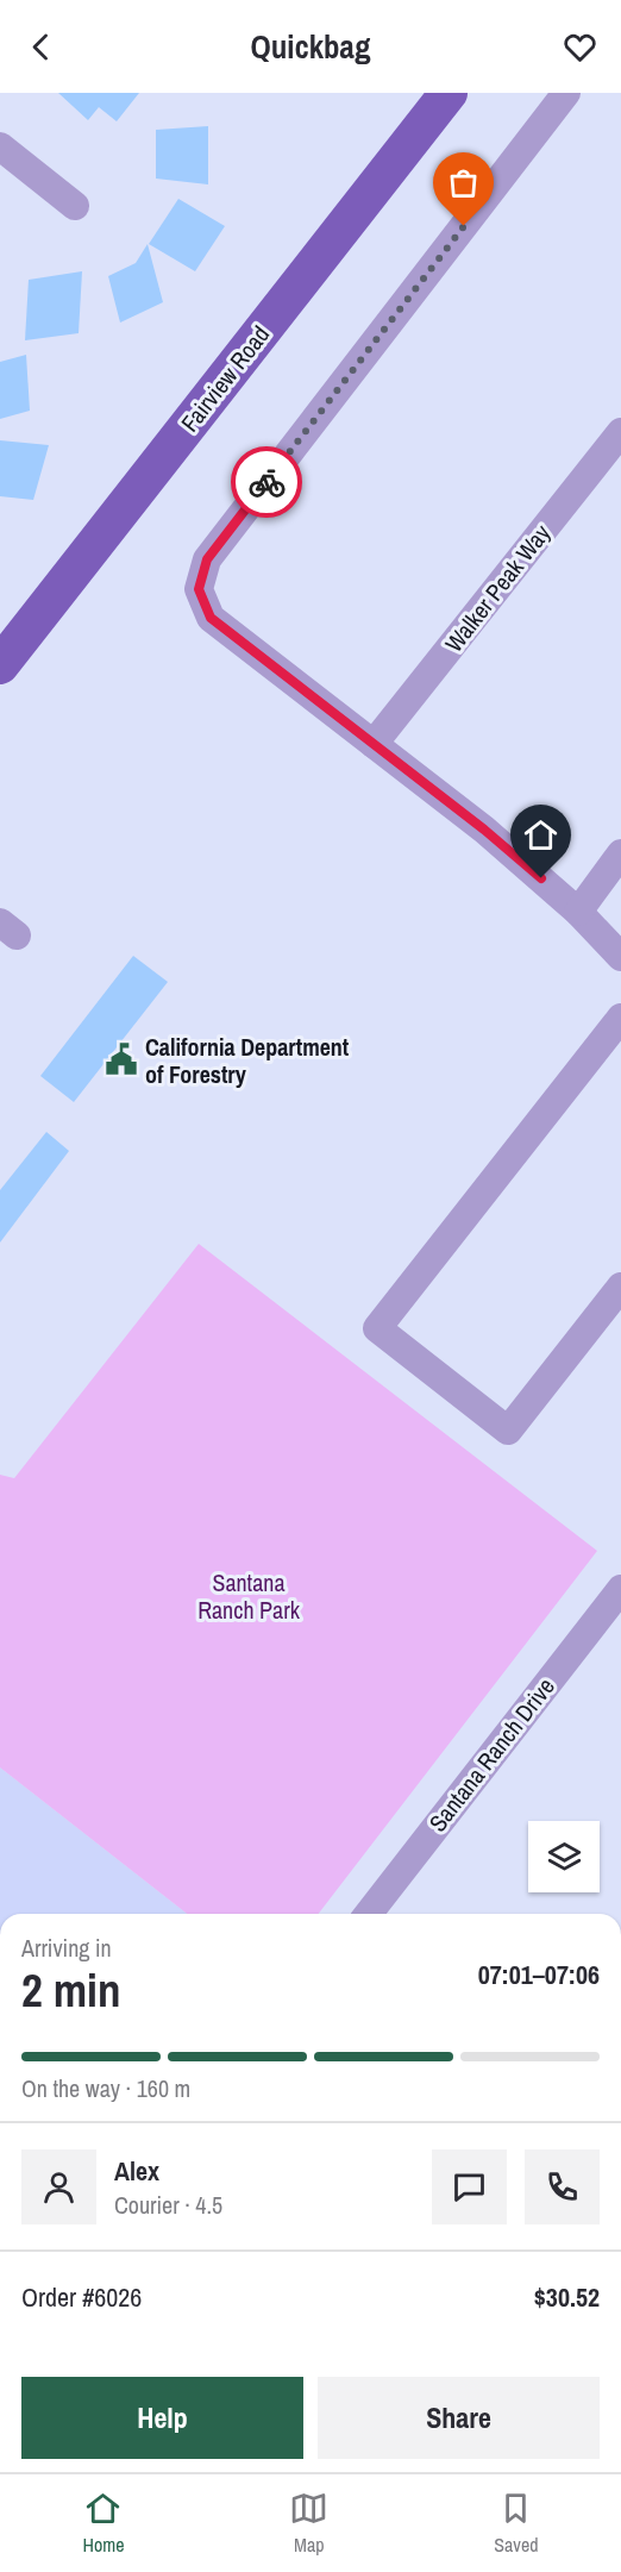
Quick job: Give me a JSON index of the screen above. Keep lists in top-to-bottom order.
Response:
{
  "streets": {
    "main road": ["Fairview Road"],
    "street": ["Walker Peak Way", "Santana Ranch Drive"]
  },
  "parks": ["Santana Ranch Park"],
  "places": {
    "public building": ["California Department of Forestry"]
  },
  "page": {
    "header": "Quickbag",
    "heading": ["2 min", "Arriving in", "07:01–07:06"],
    "panel": [
      "Alex",
      "Courier · 4.5",
      "Order #6026",
      "$30.52"
    ],
    "bar": "On the way · 160 m",
    "buttons": ["Help", "Share"],
    "tabs": ["Home", "Map", "Saved"]
  }
}
